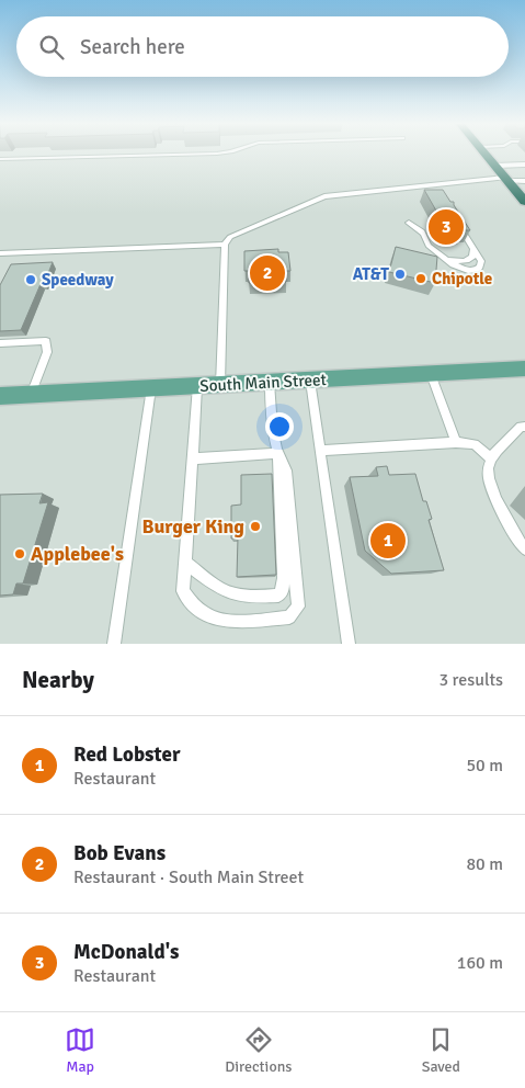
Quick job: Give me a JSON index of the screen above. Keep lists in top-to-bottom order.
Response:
{
  "streets": {
    "main road": ["South Main Street"]
  },
  "places": [
    "AT&T",
    "Chipotle",
    "Speedway",
    "Burger King",
    "Applebee's"
  ],
  "page": {
    "search": "Search here",
    "pins": ["3", "2", "1"],
    "heading": ["Nearby", "3 results"],
    "list": [
      {
        "mark": "1",
        "name": "Red Lobster",
        "note": "Restaurant",
        "value": "50 m"
      },
      {
        "mark": "2",
        "name": "Bob Evans",
        "note": "Restaurant · South Main Street",
        "value": "80 m"
      },
      {
        "mark": "3",
        "name": "McDonald's",
        "note": "Restaurant",
        "value": "160 m"
      }
    ],
    "nav": ["Map", "Directions", "Saved"]
  }
}
